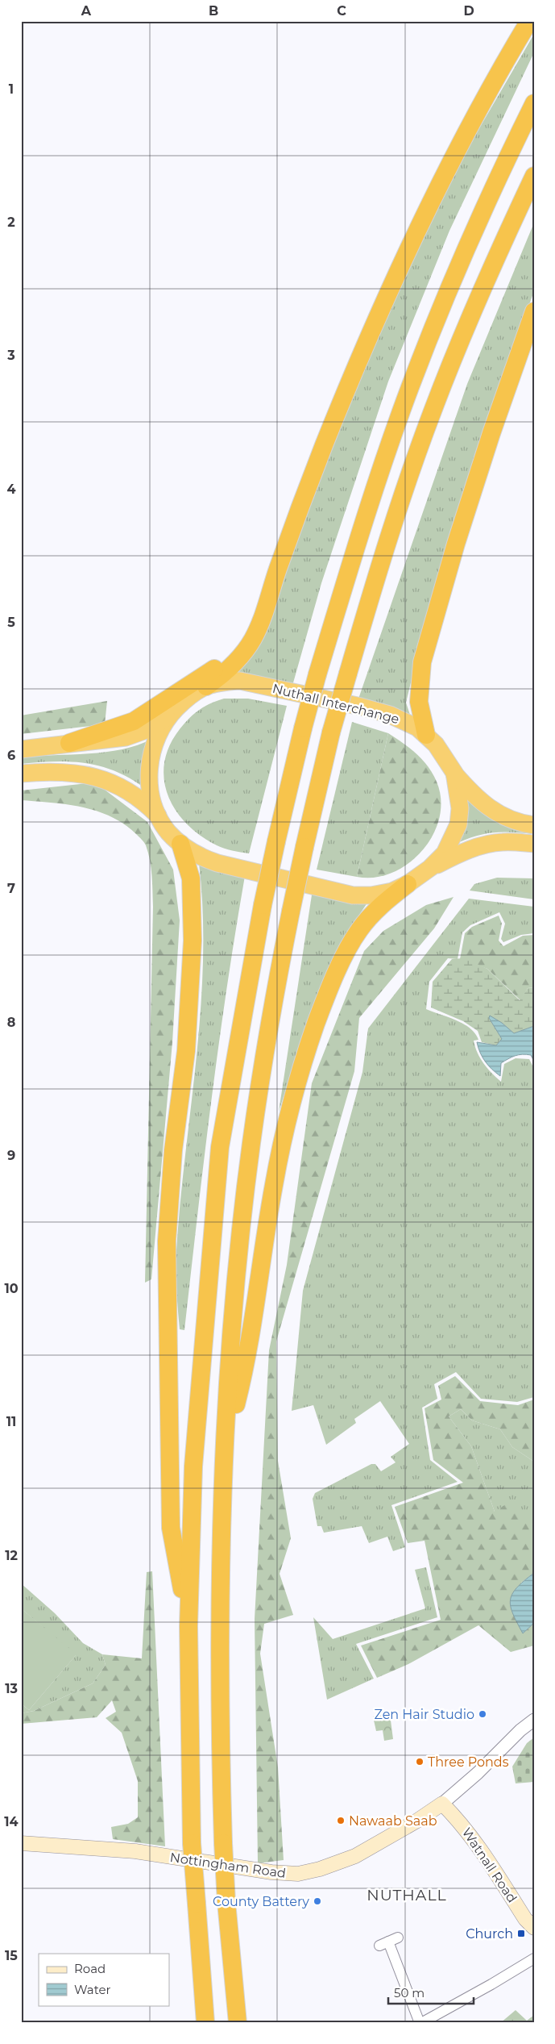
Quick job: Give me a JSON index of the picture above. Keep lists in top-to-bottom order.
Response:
{
  "streets": {
    "highway": ["Nuthall Interchange"],
    "main road": ["Nottingham Road", "Watnall Road"]
  },
  "crossings": [
    ["Nottingham Road", "Watnall Road"]
  ],
  "districts": ["NUTHALL"],
  "places": {
    "other": [
      "Zen Hair Studio",
      "Three Ponds",
      "Nawaab Saab",
      "County Battery"
    ],
    "transit": ["Church"]
  },
  "legend": ["Road", "Water"],
  "scale_bar": "50 m",
  "grid": {
    "columns": [
      "A",
      "B",
      "C",
      "D"
    ],
    "rows": [
      "1",
      "2",
      "3",
      "4",
      "5",
      "6",
      "7",
      "8",
      "9",
      "10",
      "11",
      "12",
      "13",
      "14",
      "15"
    ]
  }
}
